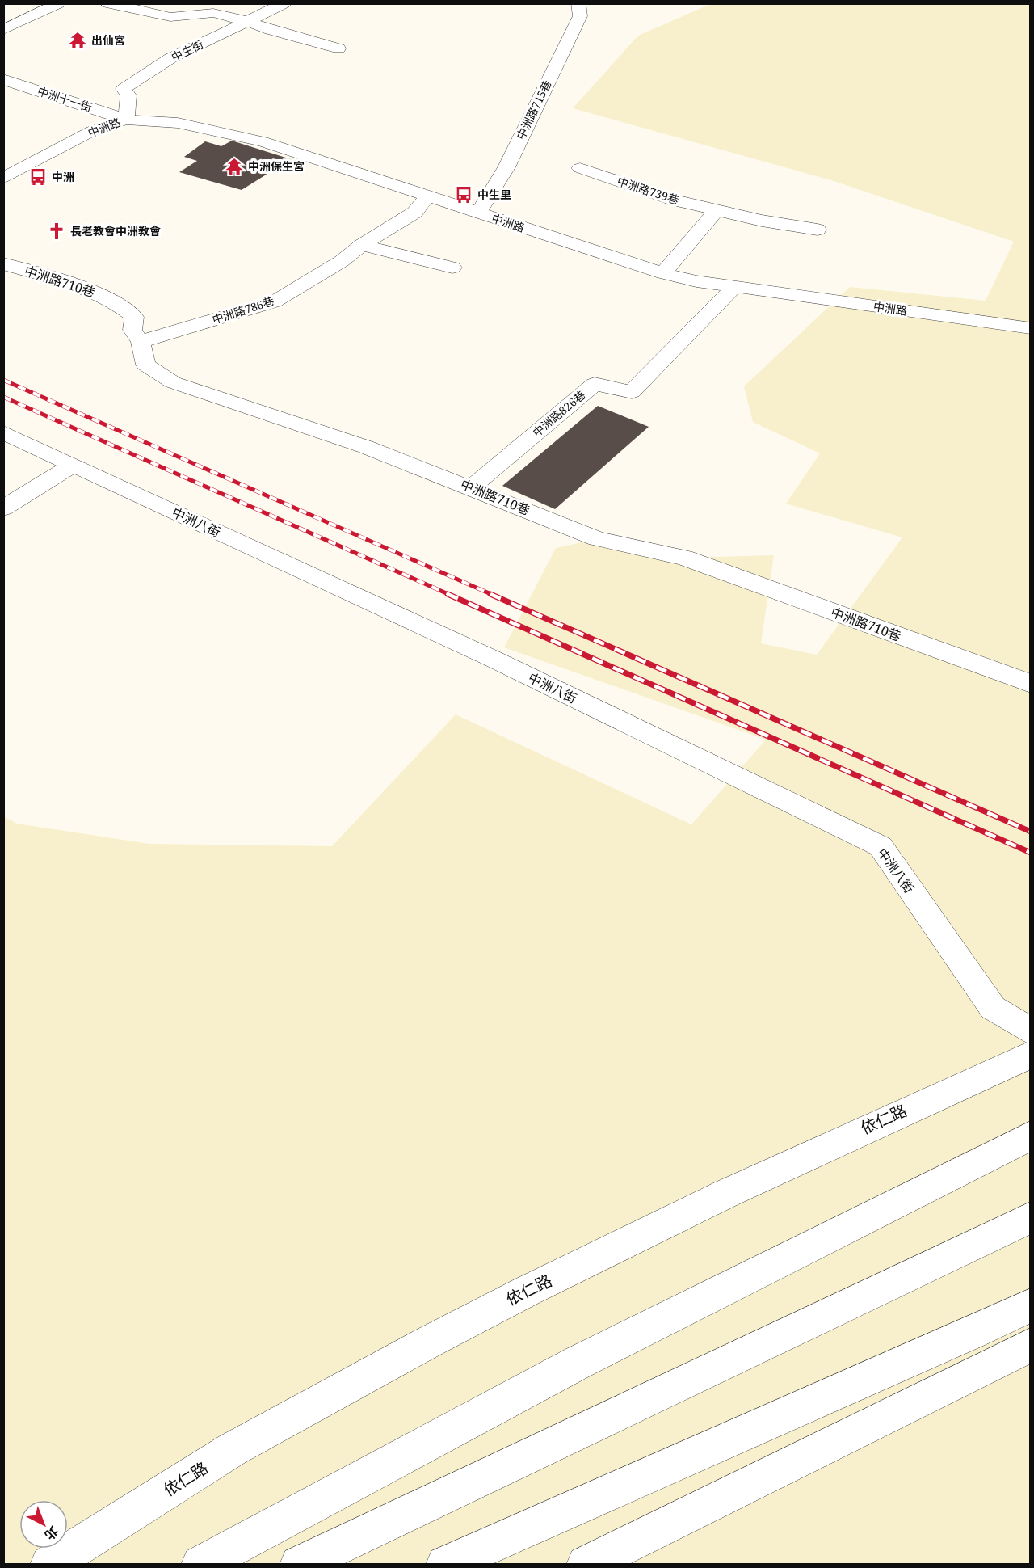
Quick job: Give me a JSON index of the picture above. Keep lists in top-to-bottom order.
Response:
{
  "streets": {
    "street": [
      "中生街",
      "中洲十一街",
      "中洲路715巷",
      "中洲路",
      "中洲路739巷",
      "中洲路710巷",
      "中洲路786巷",
      "中洲路826巷",
      "中洲八街",
      "依仁路"
    ]
  },
  "crossings": [
    ["中生街", "中洲十一街"],
    ["中生街", "中洲路"],
    ["中洲十一街", "中洲路"],
    ["中洲路715巷", "中洲路"],
    ["中洲路", "中洲路786巷"],
    ["中洲路", "中洲路826巷"],
    ["中洲路710巷", "中洲路786巷"],
    ["中洲路710巷", "中洲路826巷"]
  ],
  "places": {
    "temple": ["出仙宮", "中洲保生宮"],
    "bus stop": ["中洲", "中生里"],
    "church": ["長老教會中洲教會"]
  },
  "north": "bottom right"
}
